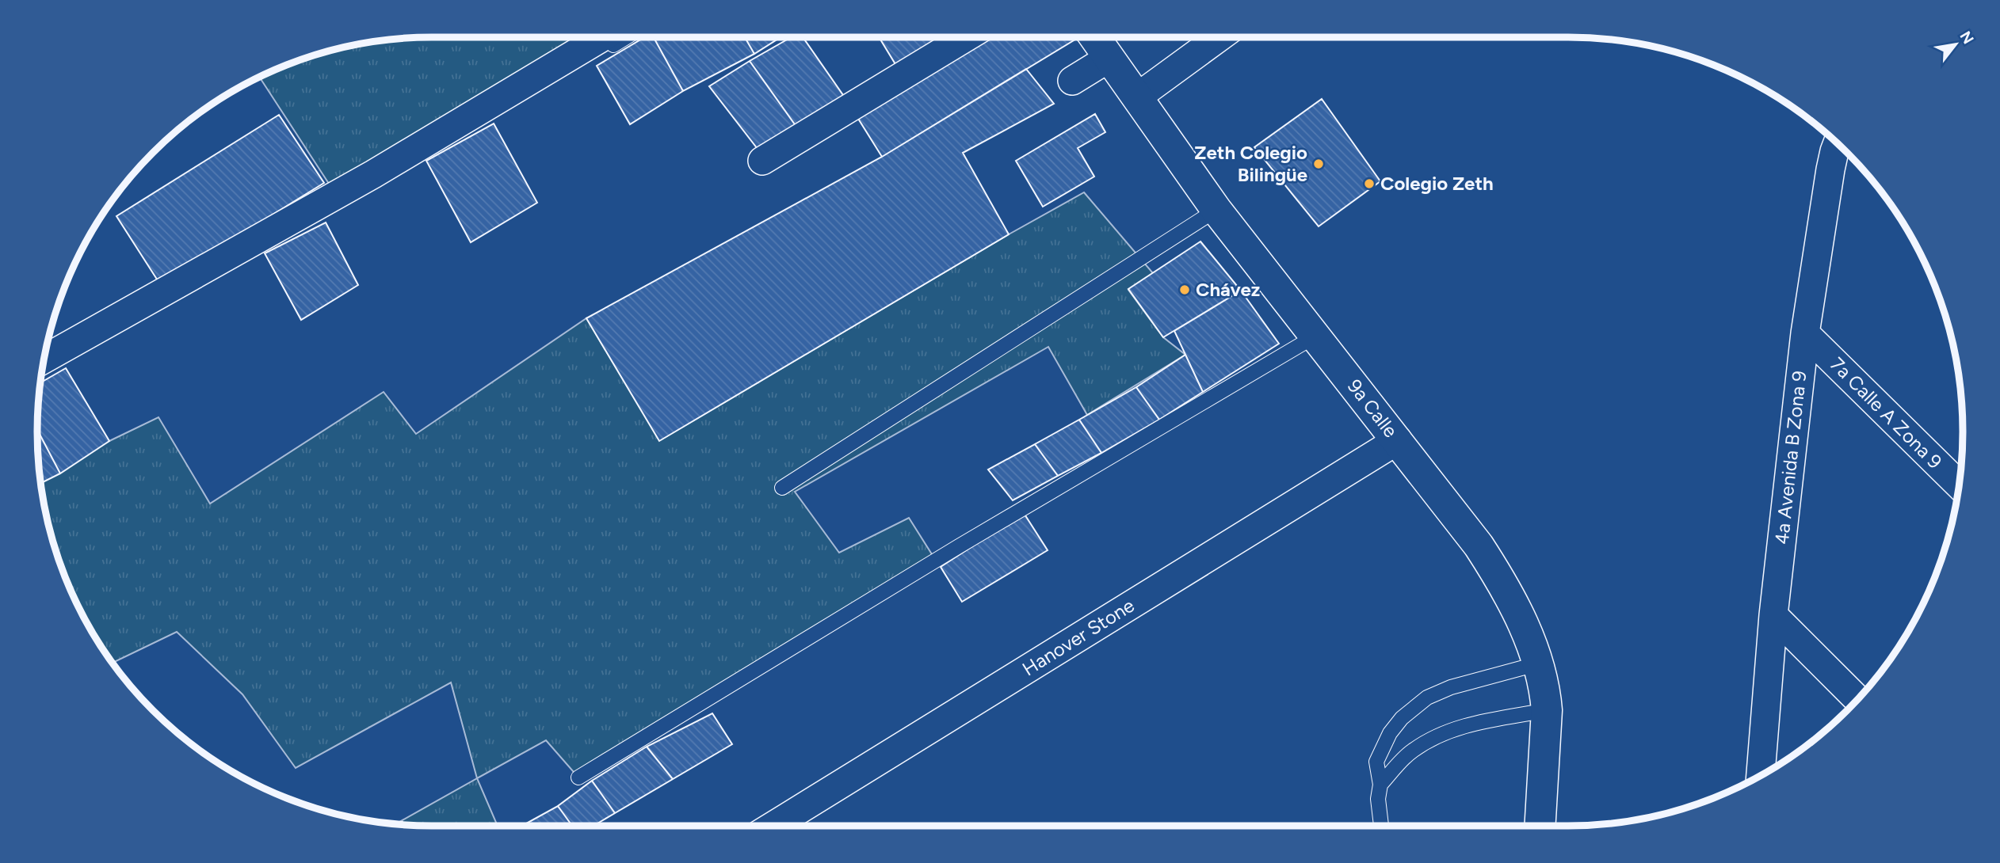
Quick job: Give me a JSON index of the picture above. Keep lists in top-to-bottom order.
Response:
{
  "streets": {
    "street": [
      "9a Calle",
      "7a Calle A Zona 9",
      "4a Avenida B Zona 9",
      "Hanover Stone"
    ]
  },
  "crossings": [
    ["9a Calle", "Hanover Stone"],
    ["7a Calle A Zona 9", "4a Avenida B Zona 9"]
  ],
  "places": ["Zeth Colegio Bilingüe", "Colegio Zeth", "Chávez"],
  "north": "top right"
}
